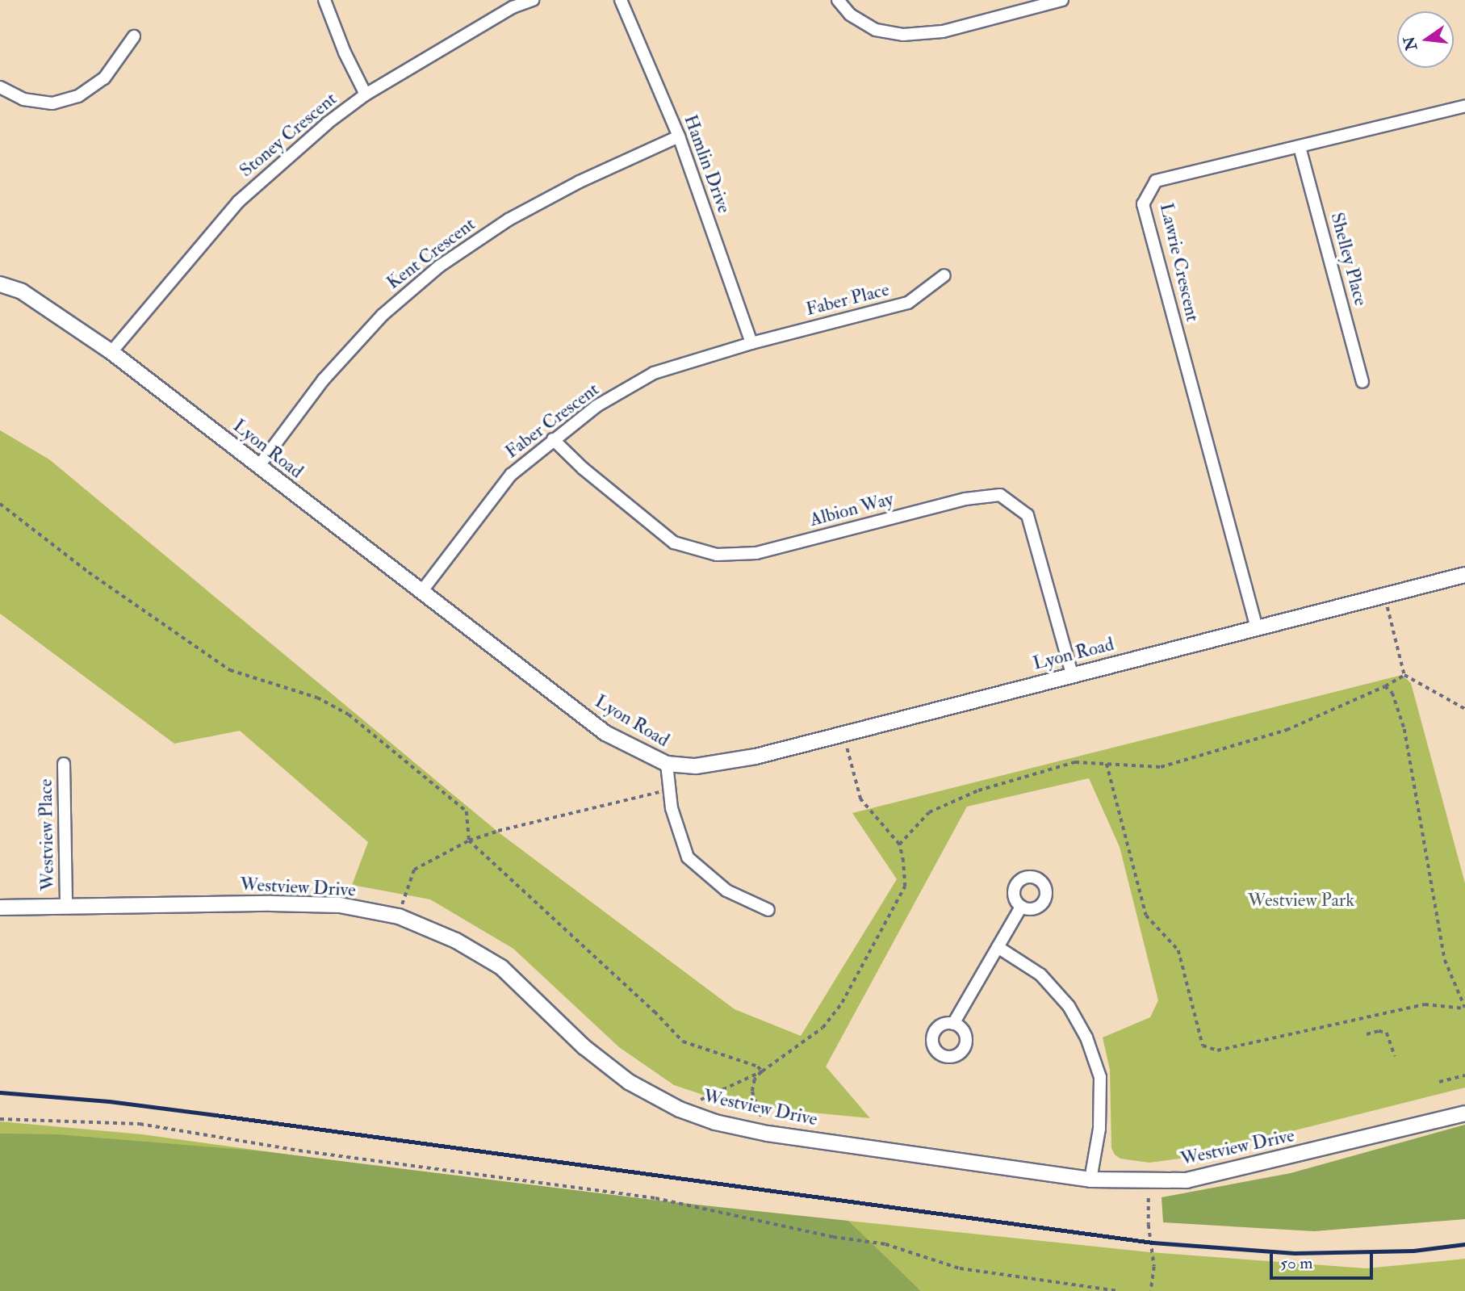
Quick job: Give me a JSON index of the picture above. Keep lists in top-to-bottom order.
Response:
{
  "streets": {
    "street": [
      "Stoney Crescent",
      "Hamlin Drive",
      "Kent Crescent",
      "Shelley Place",
      "Lawrie Crescent",
      "Faber Place",
      "Faber Crescent",
      "Lyon Road",
      "Albion Way",
      "Westview Place",
      "Westview Drive"
    ]
  },
  "crossings": [
    ["Stoney Crescent", "Lyon Road"],
    ["Hamlin Drive", "Kent Crescent"],
    ["Hamlin Drive", "Faber Place"],
    ["Hamlin Drive", "Faber Crescent"],
    ["Kent Crescent", "Lyon Road"],
    ["Shelley Place", "Lawrie Crescent"],
    ["Lawrie Crescent", "Lyon Road"],
    ["Faber Place", "Faber Crescent"],
    ["Faber Crescent", "Lyon Road"],
    ["Faber Crescent", "Albion Way"],
    ["Lyon Road", "Albion Way"],
    ["Westview Place", "Westview Drive"]
  ],
  "parks": ["Westview Park"],
  "scale_bar": "50 m",
  "north": "left"
}
